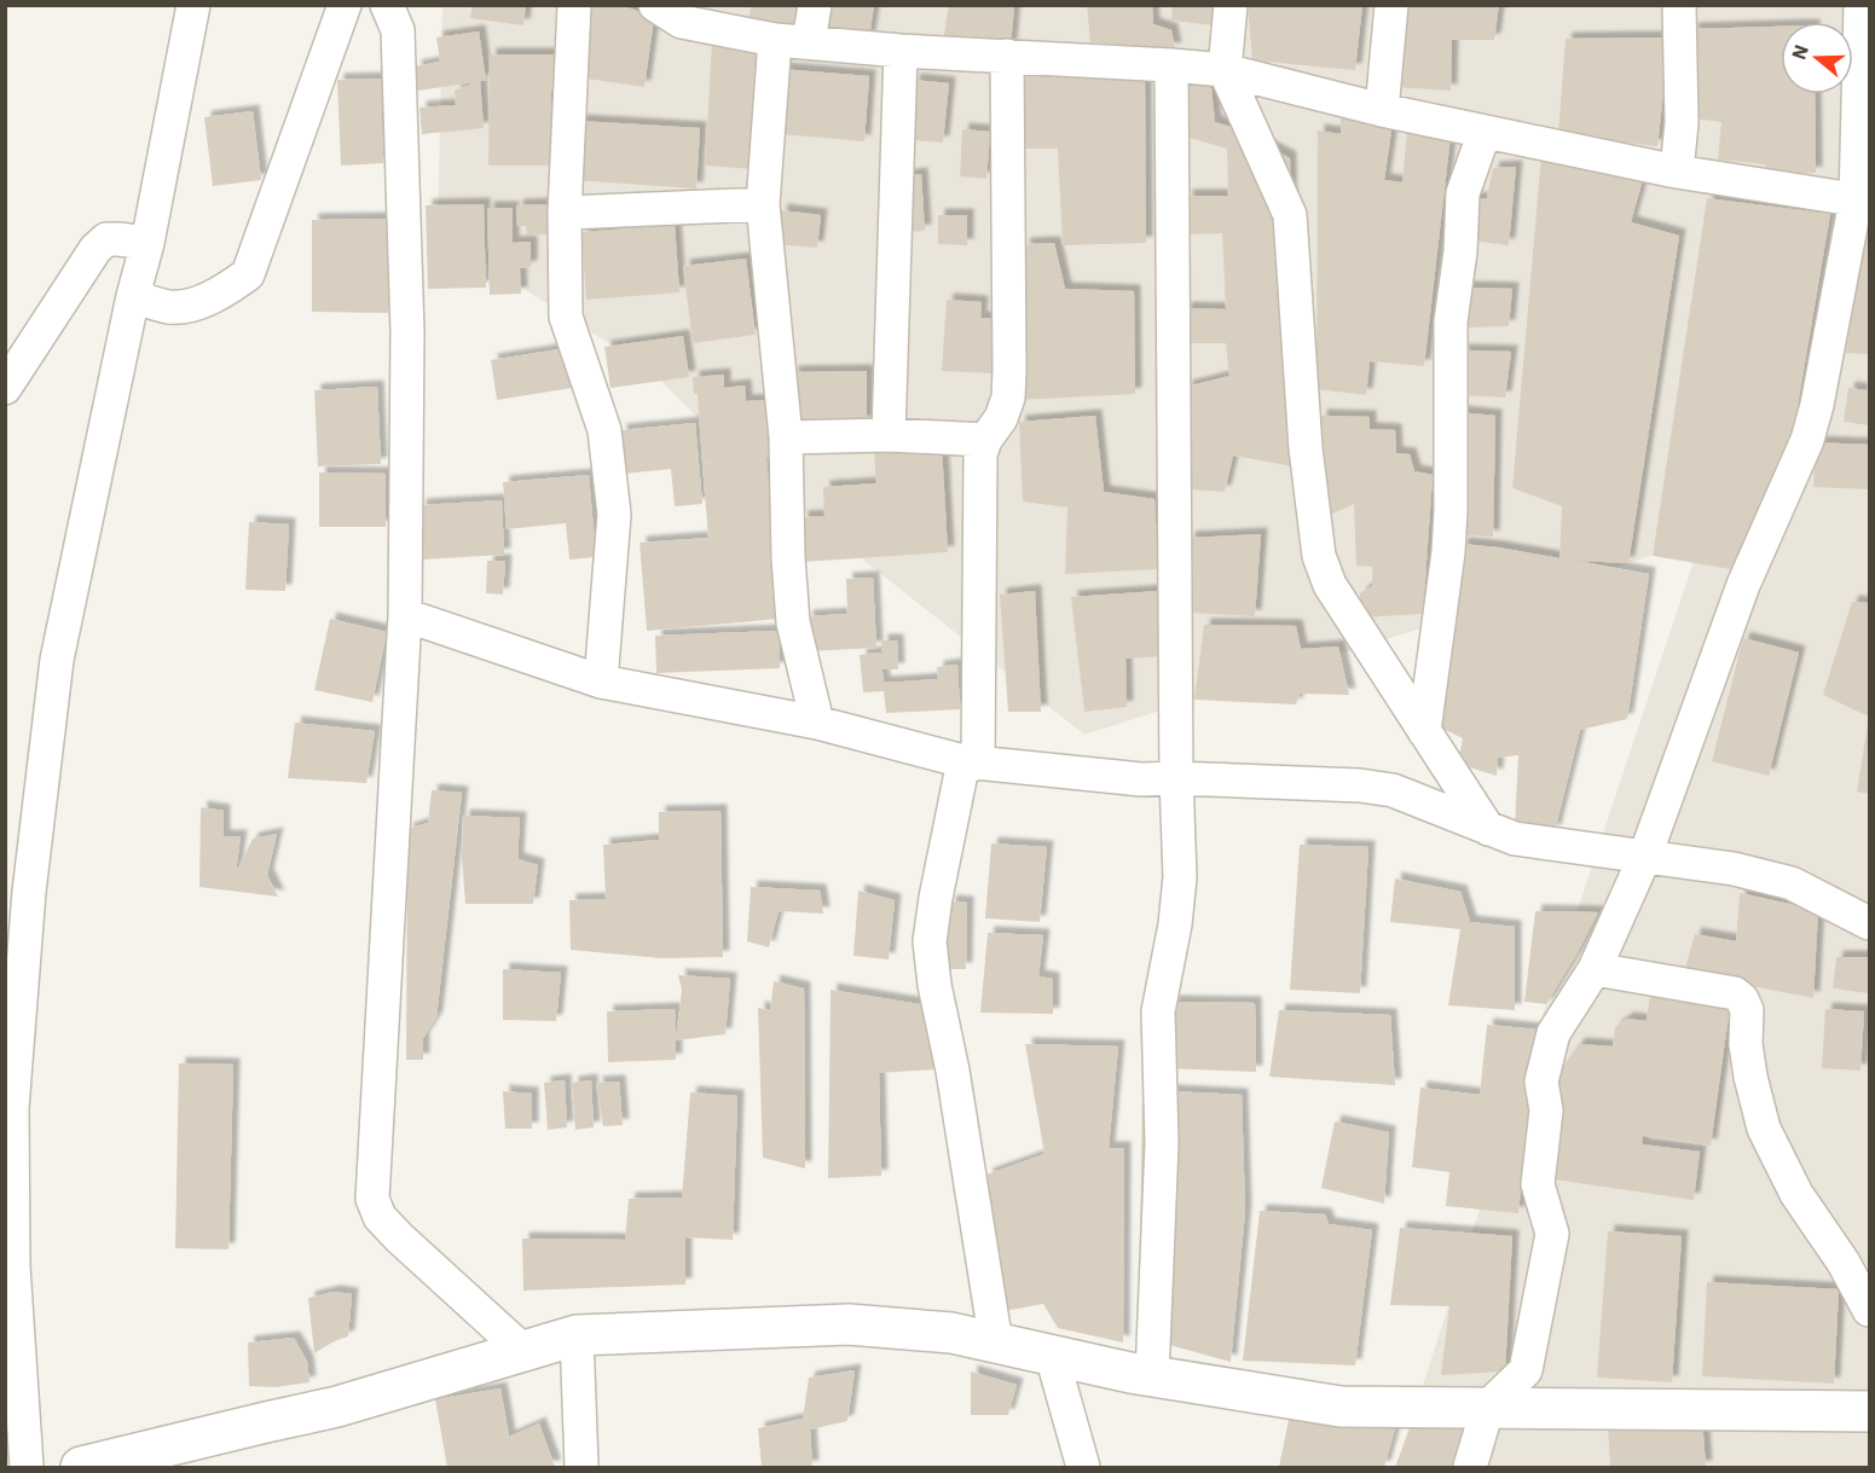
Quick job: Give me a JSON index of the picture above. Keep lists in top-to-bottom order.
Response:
{
  "north": "left"
}
